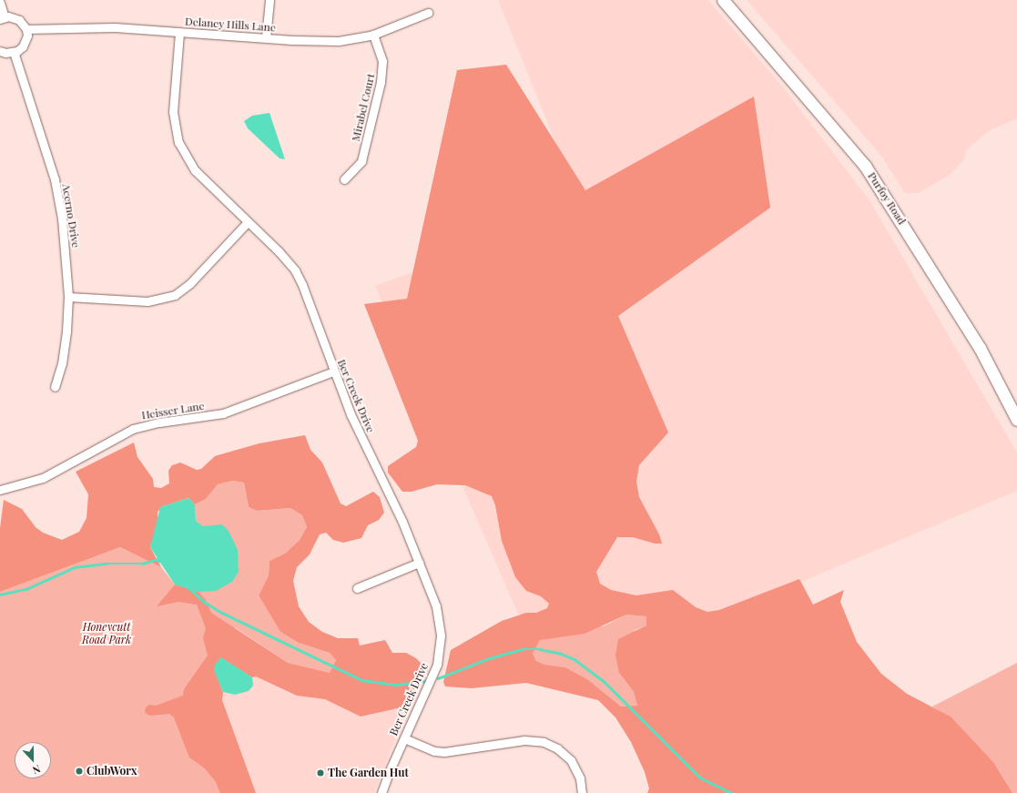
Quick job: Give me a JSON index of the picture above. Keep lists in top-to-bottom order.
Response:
{
  "streets": {
    "street": [
      "Delaney Hills Lane",
      "Mirabel Court",
      "Purfoy Road",
      "Acerno Drive",
      "Ber Creek Drive",
      "Heisser Lane"
    ]
  },
  "crossings": [
    ["Delaney Hills Lane", "Mirabel Court"],
    ["Delaney Hills Lane", "Ber Creek Drive"],
    ["Ber Creek Drive", "Heisser Lane"]
  ],
  "parks": ["Honeycutt Road Park"],
  "places": ["ClubWorx", "The Garden Hut"],
  "north": "bottom"
}
